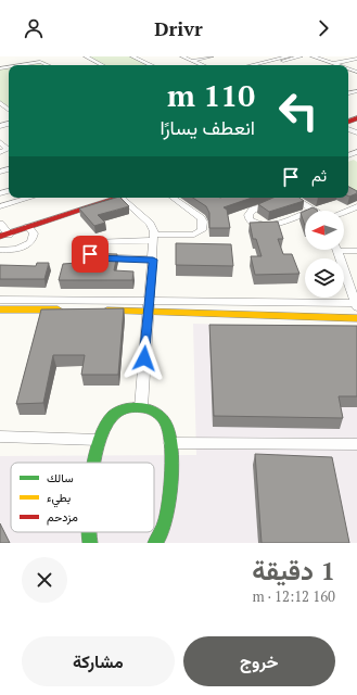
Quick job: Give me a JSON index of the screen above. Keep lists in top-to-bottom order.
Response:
{
  "legend": ["سالك", "بطيء", "مزدحم"],
  "north": "left",
  "page": {
    "header": "Drivr",
    "turn": ["110 m", "انعطف يسارًا"],
    "then": "ثم",
    "heading": ["1 دقيقة", "160 m · 12:12"],
    "buttons": ["خروج", "مشاركة"]
  }
}
